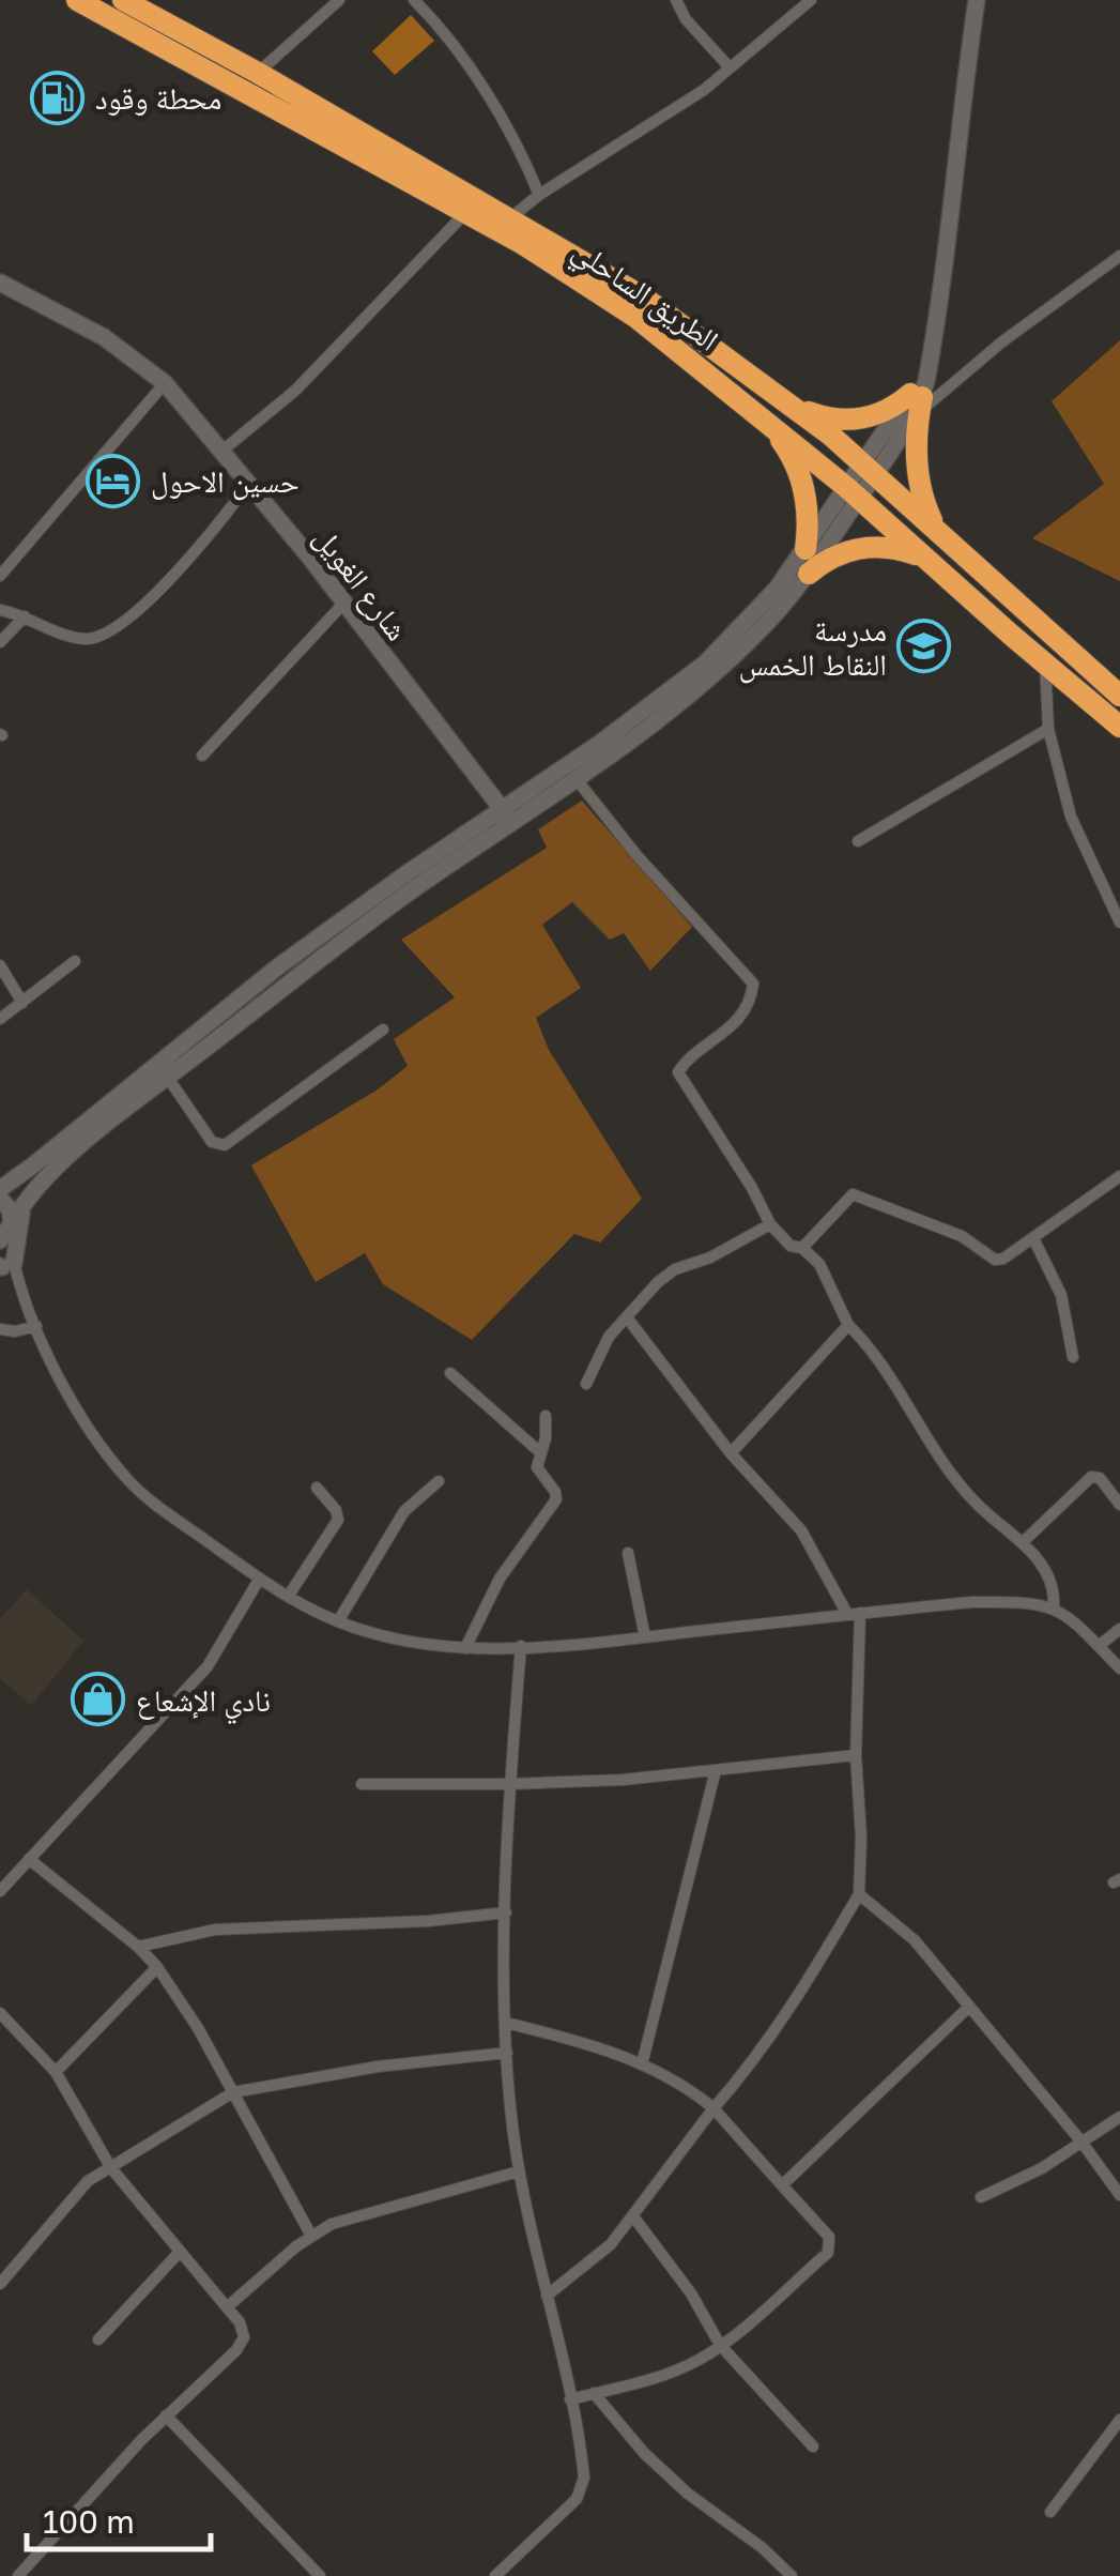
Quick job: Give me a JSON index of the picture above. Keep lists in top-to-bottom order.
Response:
{
  "streets": {
    "highway": ["الطريق الساحلي"],
    "street": ["شارع الغويل"]
  },
  "places": {
    "fuel station": ["محطة وقود"],
    "hotel": ["حسين الاحول"],
    "school or university": ["مدرسة النقاط الخمس"],
    "shop": ["نادي الإشعاع"]
  },
  "scale_bar": "100 m"
}
